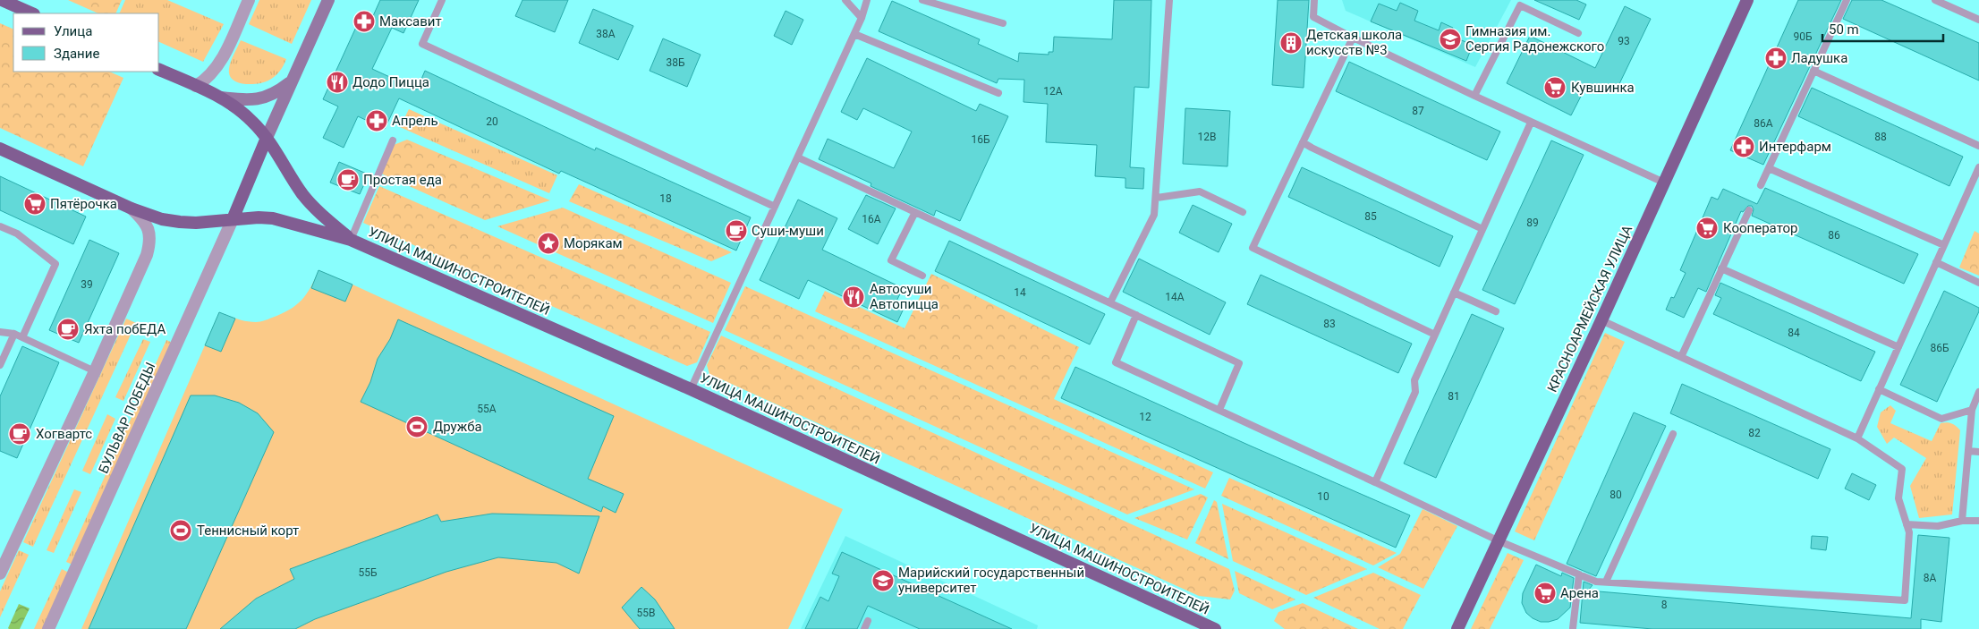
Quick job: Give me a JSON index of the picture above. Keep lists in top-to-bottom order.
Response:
{
  "streets": {
    "main road": ["УЛИЦА МАШИНОСТРОИТЕЛЕЙ", "КРАСНОАРМЕЙСКАЯ УЛИЦА"],
    "street": ["БУЛЬВАР ПОБЕДЫ"]
  },
  "crossings": [
    ["УЛИЦА МАШИНОСТРОИТЕЛЕЙ", "БУЛЬВАР ПОБЕДЫ"]
  ],
  "places": {
    "pharmacy": [
      "Максавит",
      "Ладушка",
      "Апрель",
      "Интерфарм"
    ],
    "school or university": ["Гимназия им. Сергия Радонежского", "Марийский государственный университет"],
    "building": ["Детская школа искусств №3"],
    "restaurant": ["Додо Пицца", "Автосуши Автопицца"],
    "supermarket": [
      "Кувшинка",
      "Пятёрочка",
      "Кооператор",
      "Арена"
    ],
    "cafe": [
      "Простая еда",
      "Суши-муши",
      "Яхта побЕДА",
      "Хогвартс"
    ],
    "place": ["Морякам"],
    "sports": ["Дружба", "Теннисный корт"]
  },
  "house_numbers": [
    "38А",
    "90Б",
    "93",
    "38Б",
    "12А",
    "87",
    "20",
    "86А",
    "12В",
    "88",
    "16Б",
    "18",
    "85",
    "16А",
    "89",
    "86",
    "39",
    "14",
    "14А",
    "83",
    "84",
    "86Б",
    "81",
    "55А",
    "12",
    "82",
    "80",
    "10",
    "55Б",
    "8А",
    "8",
    "55В"
  ],
  "legend": ["Улица", "Здание"],
  "scale_bar": "50 m"
}
